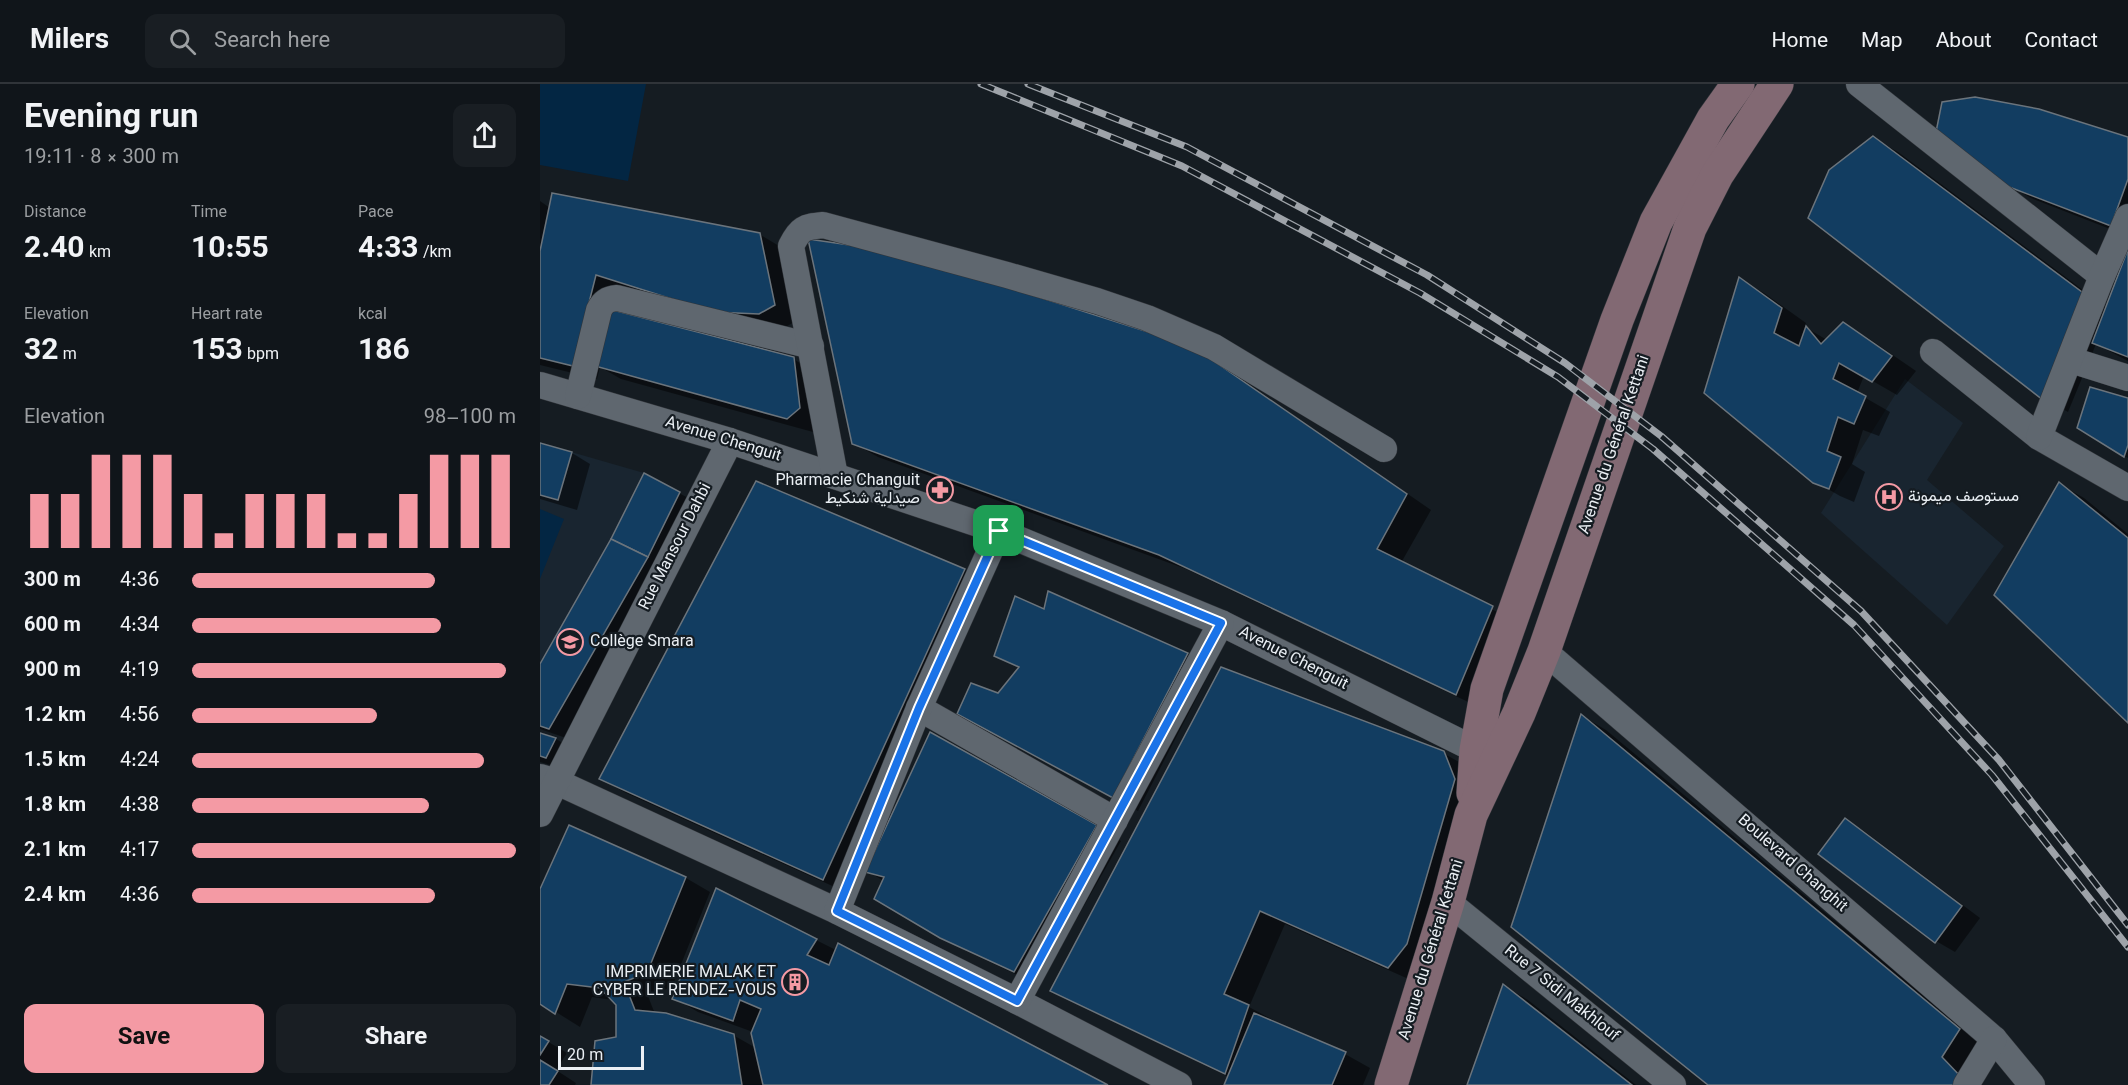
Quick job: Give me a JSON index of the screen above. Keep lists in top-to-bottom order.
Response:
{
  "streets": {
    "street": [
      "Avenue Chenguit",
      "Avenue du Général Kettani",
      "Rue Mansour Dahbi",
      "Boulevard Changhit",
      "Rue 7 Sidi Makhlouf"
    ]
  },
  "crossings": [
    ["Avenue Chenguit", "Avenue du Général Kettani"],
    ["Avenue Chenguit", "Rue Mansour Dahbi"],
    ["Avenue du Général Kettani", "Boulevard Changhit"],
    ["Avenue du Général Kettani", "Rue 7 Sidi Makhlouf"]
  ],
  "places": {
    "pharmacy": ["Pharmacie Changuit صيدلية شنكيط"],
    "hospital": ["مستوصف ميمونة"],
    "school or university": ["Collège Smara"],
    "building": ["IMPRIMERIE MALAK ET CYBER LE RENDEZ-VOUS"]
  },
  "scale_bar": "20 m",
  "page": {
    "header": "Milers",
    "search": "Search here",
    "nav": [
      "Home",
      "Map",
      "About",
      "Contact"
    ],
    "heading": ["Evening run", "19:11 · 8 × 300 m"],
    "stats": [
      ["Distance", "2.40 km"],
      ["Time", "10:55"],
      ["Pace", "4:33 /km"],
      ["Elevation", "32 m"],
      ["Heart rate", "153 bpm"],
      ["kcal", "186"]
    ],
    "chart": ["Elevation", "98–100 m"],
    "list": [
      {
        "name": "300 m",
        "note": "4:36"
      },
      {
        "name": "600 m",
        "note": "4:34"
      },
      {
        "name": "900 m",
        "note": "4:19"
      },
      {
        "name": "1.2 km",
        "note": "4:56"
      },
      {
        "name": "1.5 km",
        "note": "4:24"
      },
      {
        "name": "1.8 km",
        "note": "4:38"
      },
      {
        "name": "2.1 km",
        "note": "4:17"
      },
      {
        "name": "2.4 km",
        "note": "4:36"
      }
    ],
    "buttons": ["Save", "Share"],
    "scale": "20 m"
  }
}
